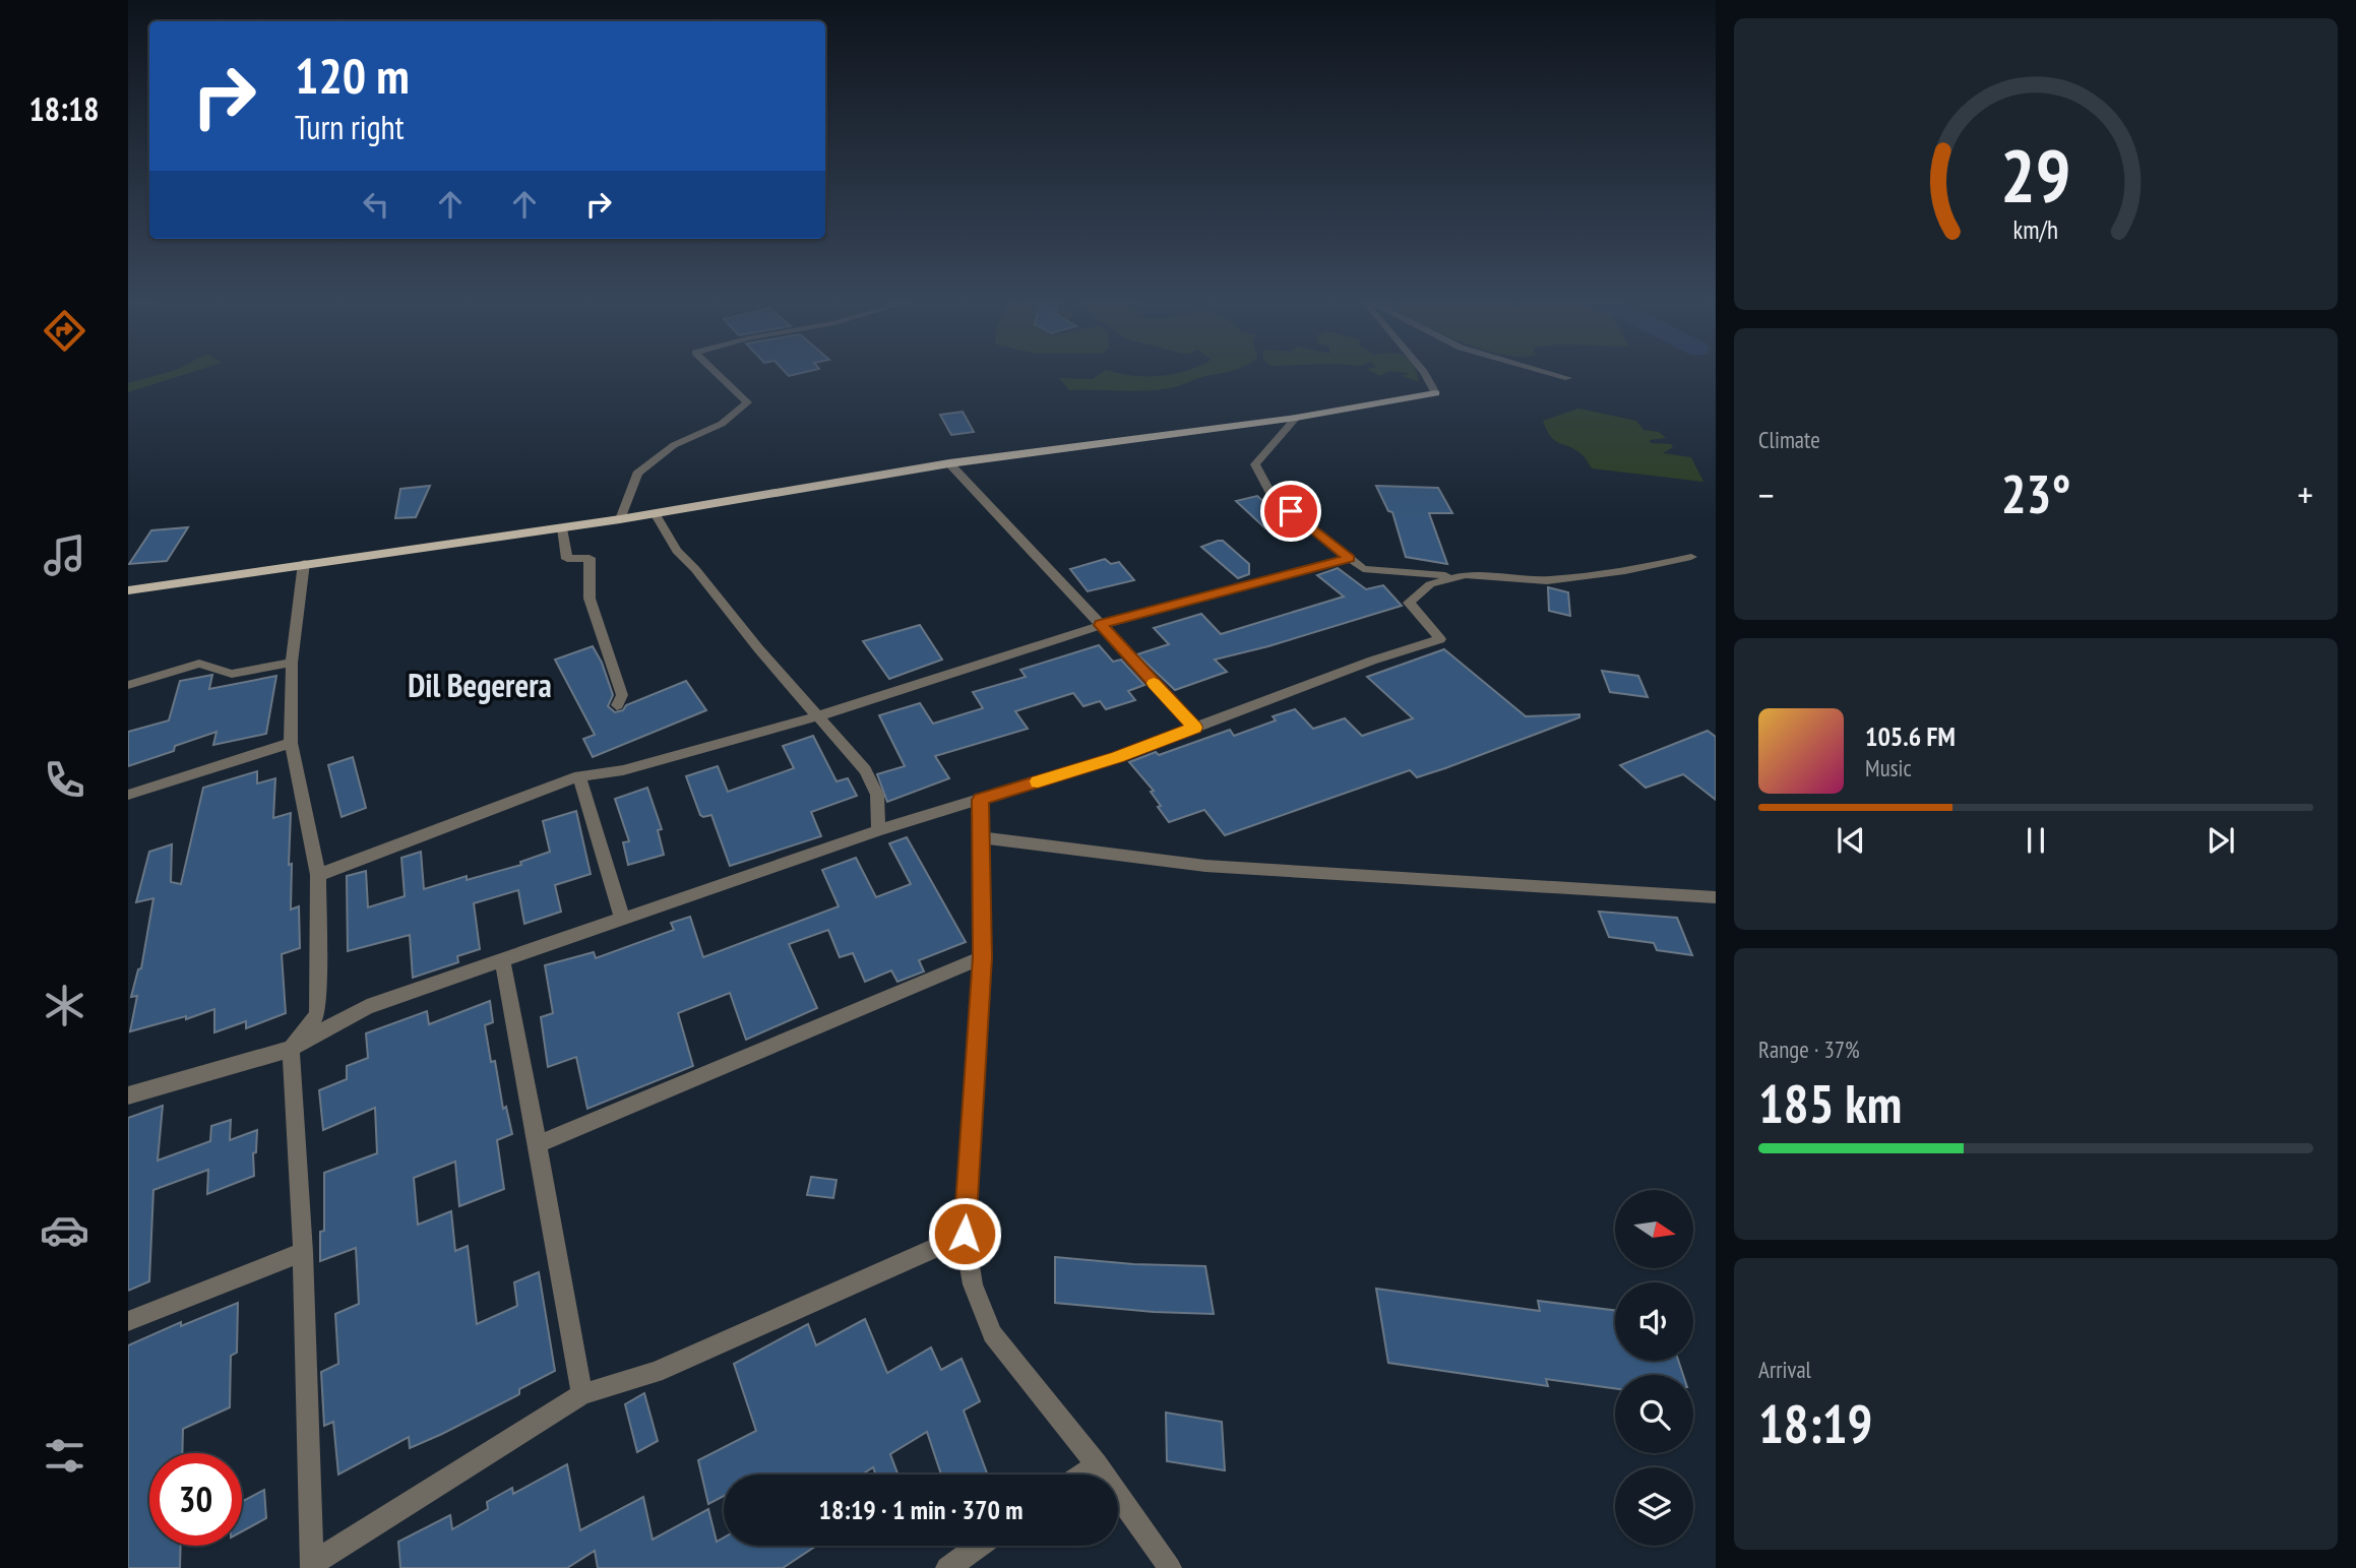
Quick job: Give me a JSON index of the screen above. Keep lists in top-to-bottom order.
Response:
{
  "districts": ["Dil Begerera"],
  "north": "right",
  "page": {
    "tabs": "18:18",
    "turn": ["120 m", "Turn right"],
    "tile": [
      "Climate",
      ["Range · 37%", "185 km"],
      ["Arrival", "18:19"]
    ],
    "heat": ["−", "23°", "+"],
    "song": ["105.6 FM", "Music"],
    "limit": "30",
    "trip": "18:19 · 1 min · 370 m",
    "gauge": ["29", "km/h"]
  }
}
